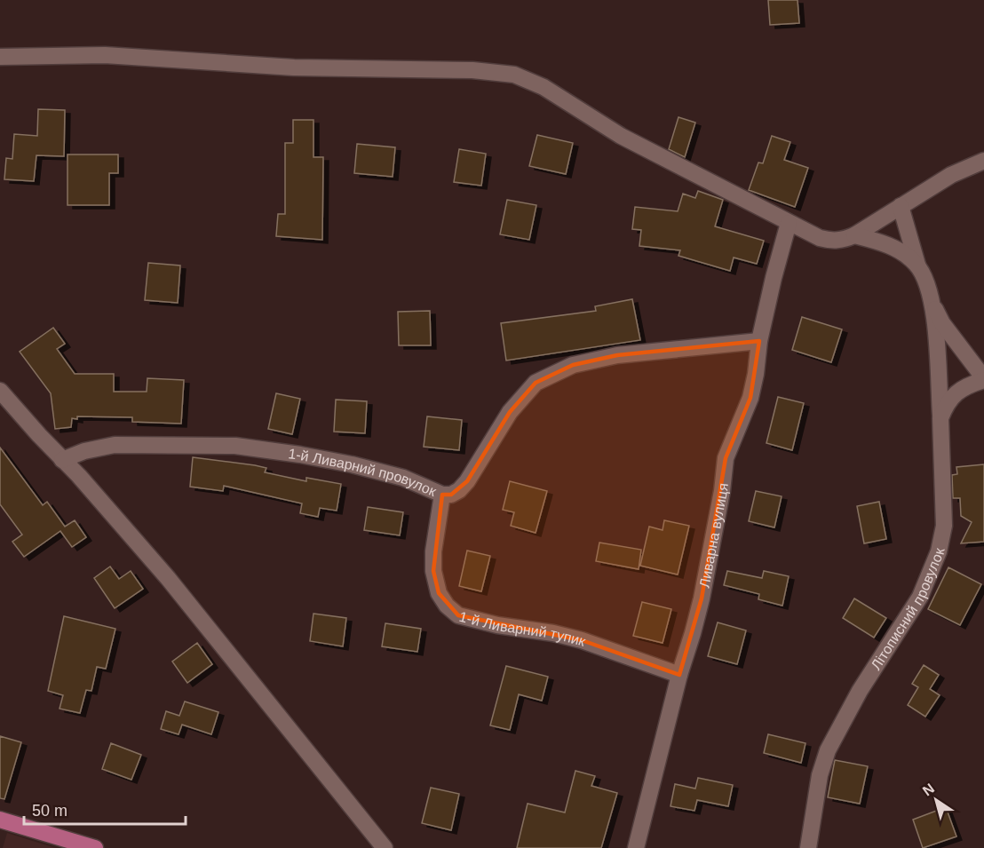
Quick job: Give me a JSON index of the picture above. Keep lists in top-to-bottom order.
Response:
{
  "streets": {
    "street": [
      "1-й Ливарний провулок",
      "Ливарна вулиця",
      "Літописний провулок",
      "1-й Ливарний тупик"
    ]
  },
  "crossings": [
    ["1-й Ливарний провулок", "Ливарна вулиця"],
    ["1-й Ливарний провулок", "1-й Ливарний тупик"],
    ["Ливарна вулиця", "1-й Ливарний тупик"]
  ],
  "scale_bar": "50 m",
  "north": "top left"
}
